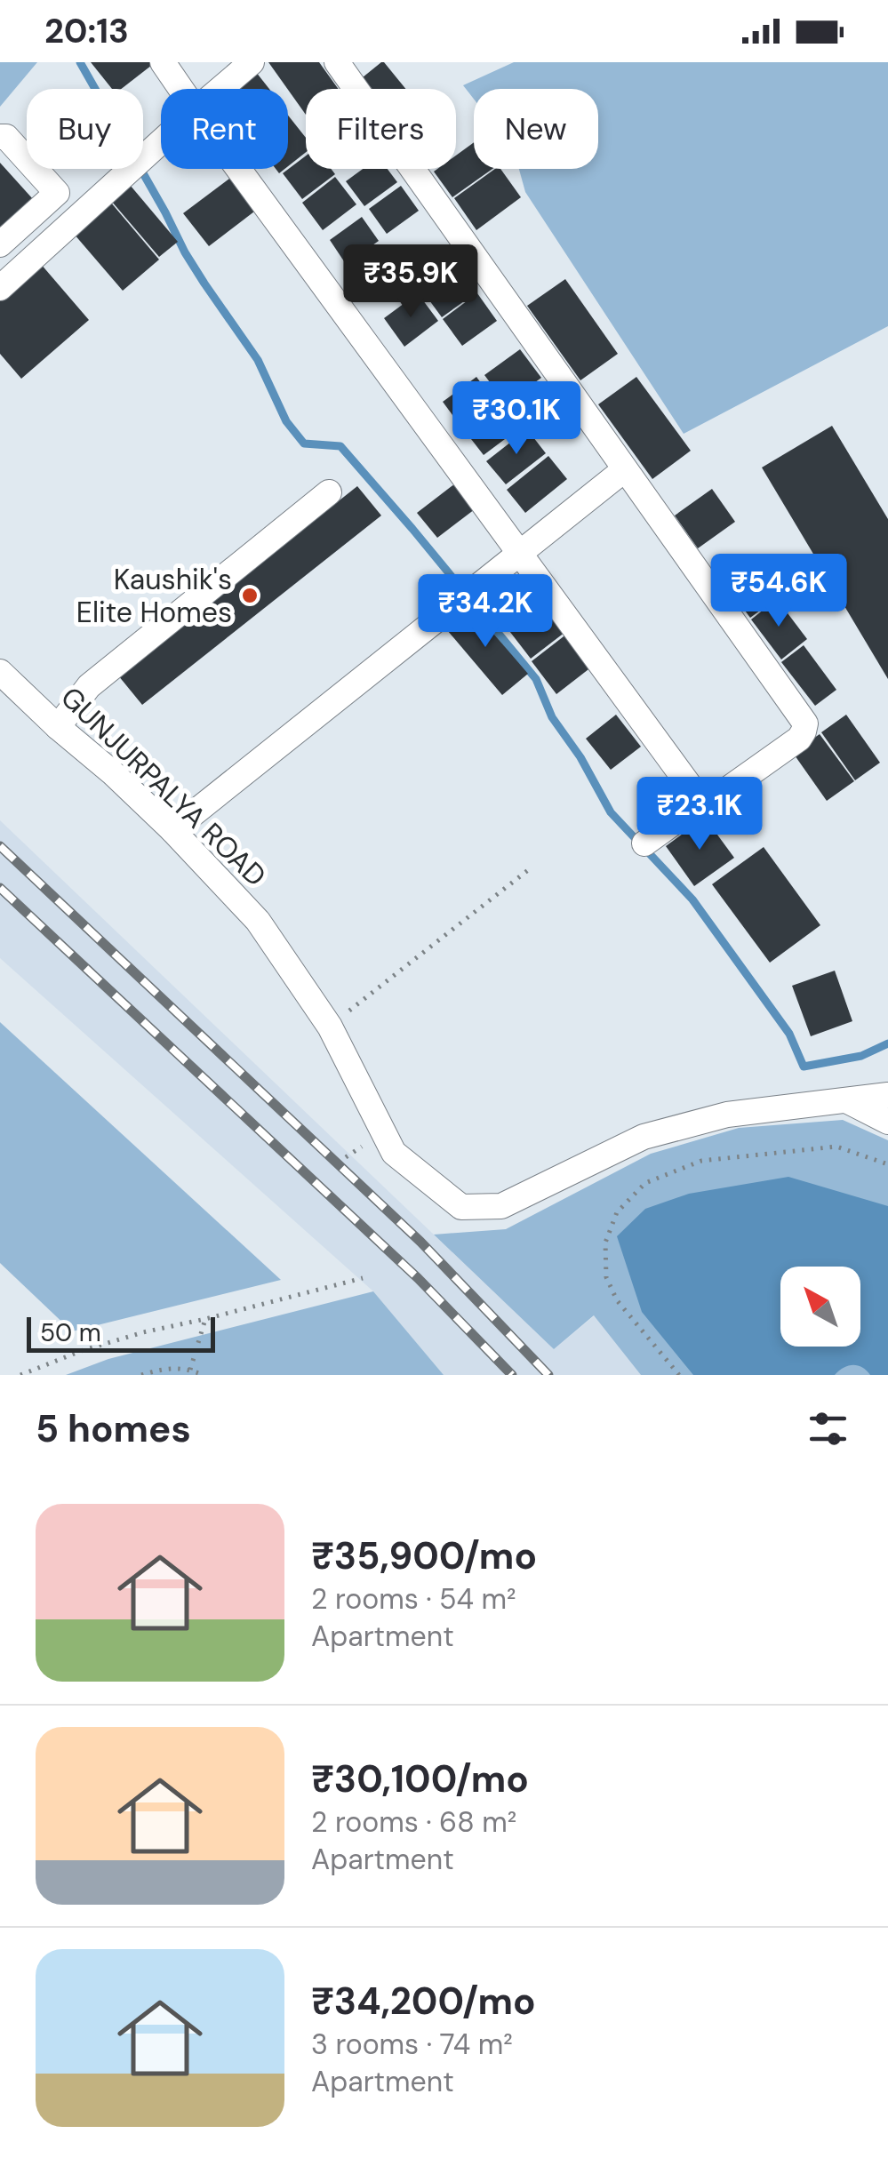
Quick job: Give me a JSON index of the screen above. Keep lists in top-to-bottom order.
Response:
{
  "streets": {
    "street": ["GUNJURPALYA ROAD"]
  },
  "places": ["Kaushik's Elite Homes"],
  "scale_bar": "50 m",
  "north": "top left",
  "page": {
    "status": "20:13",
    "chip": [
      "Buy",
      "Rent",
      "Filters",
      "New"
    ],
    "price": [
      "₹35.9K",
      "₹30.1K",
      "₹54.6K",
      "₹34.2K",
      "₹23.1K"
    ],
    "scale": "50 m",
    "heading": "5 homes",
    "list": [
      {
        "name": "₹35,900/mo",
        "note": "2 rooms · 54 m² · Apartment"
      },
      {
        "name": "₹30,100/mo",
        "note": "2 rooms · 68 m² · Apartment"
      },
      {
        "name": "₹34,200/mo",
        "note": "3 rooms · 74 m² · Apartment"
      }
    ]
  }
}
